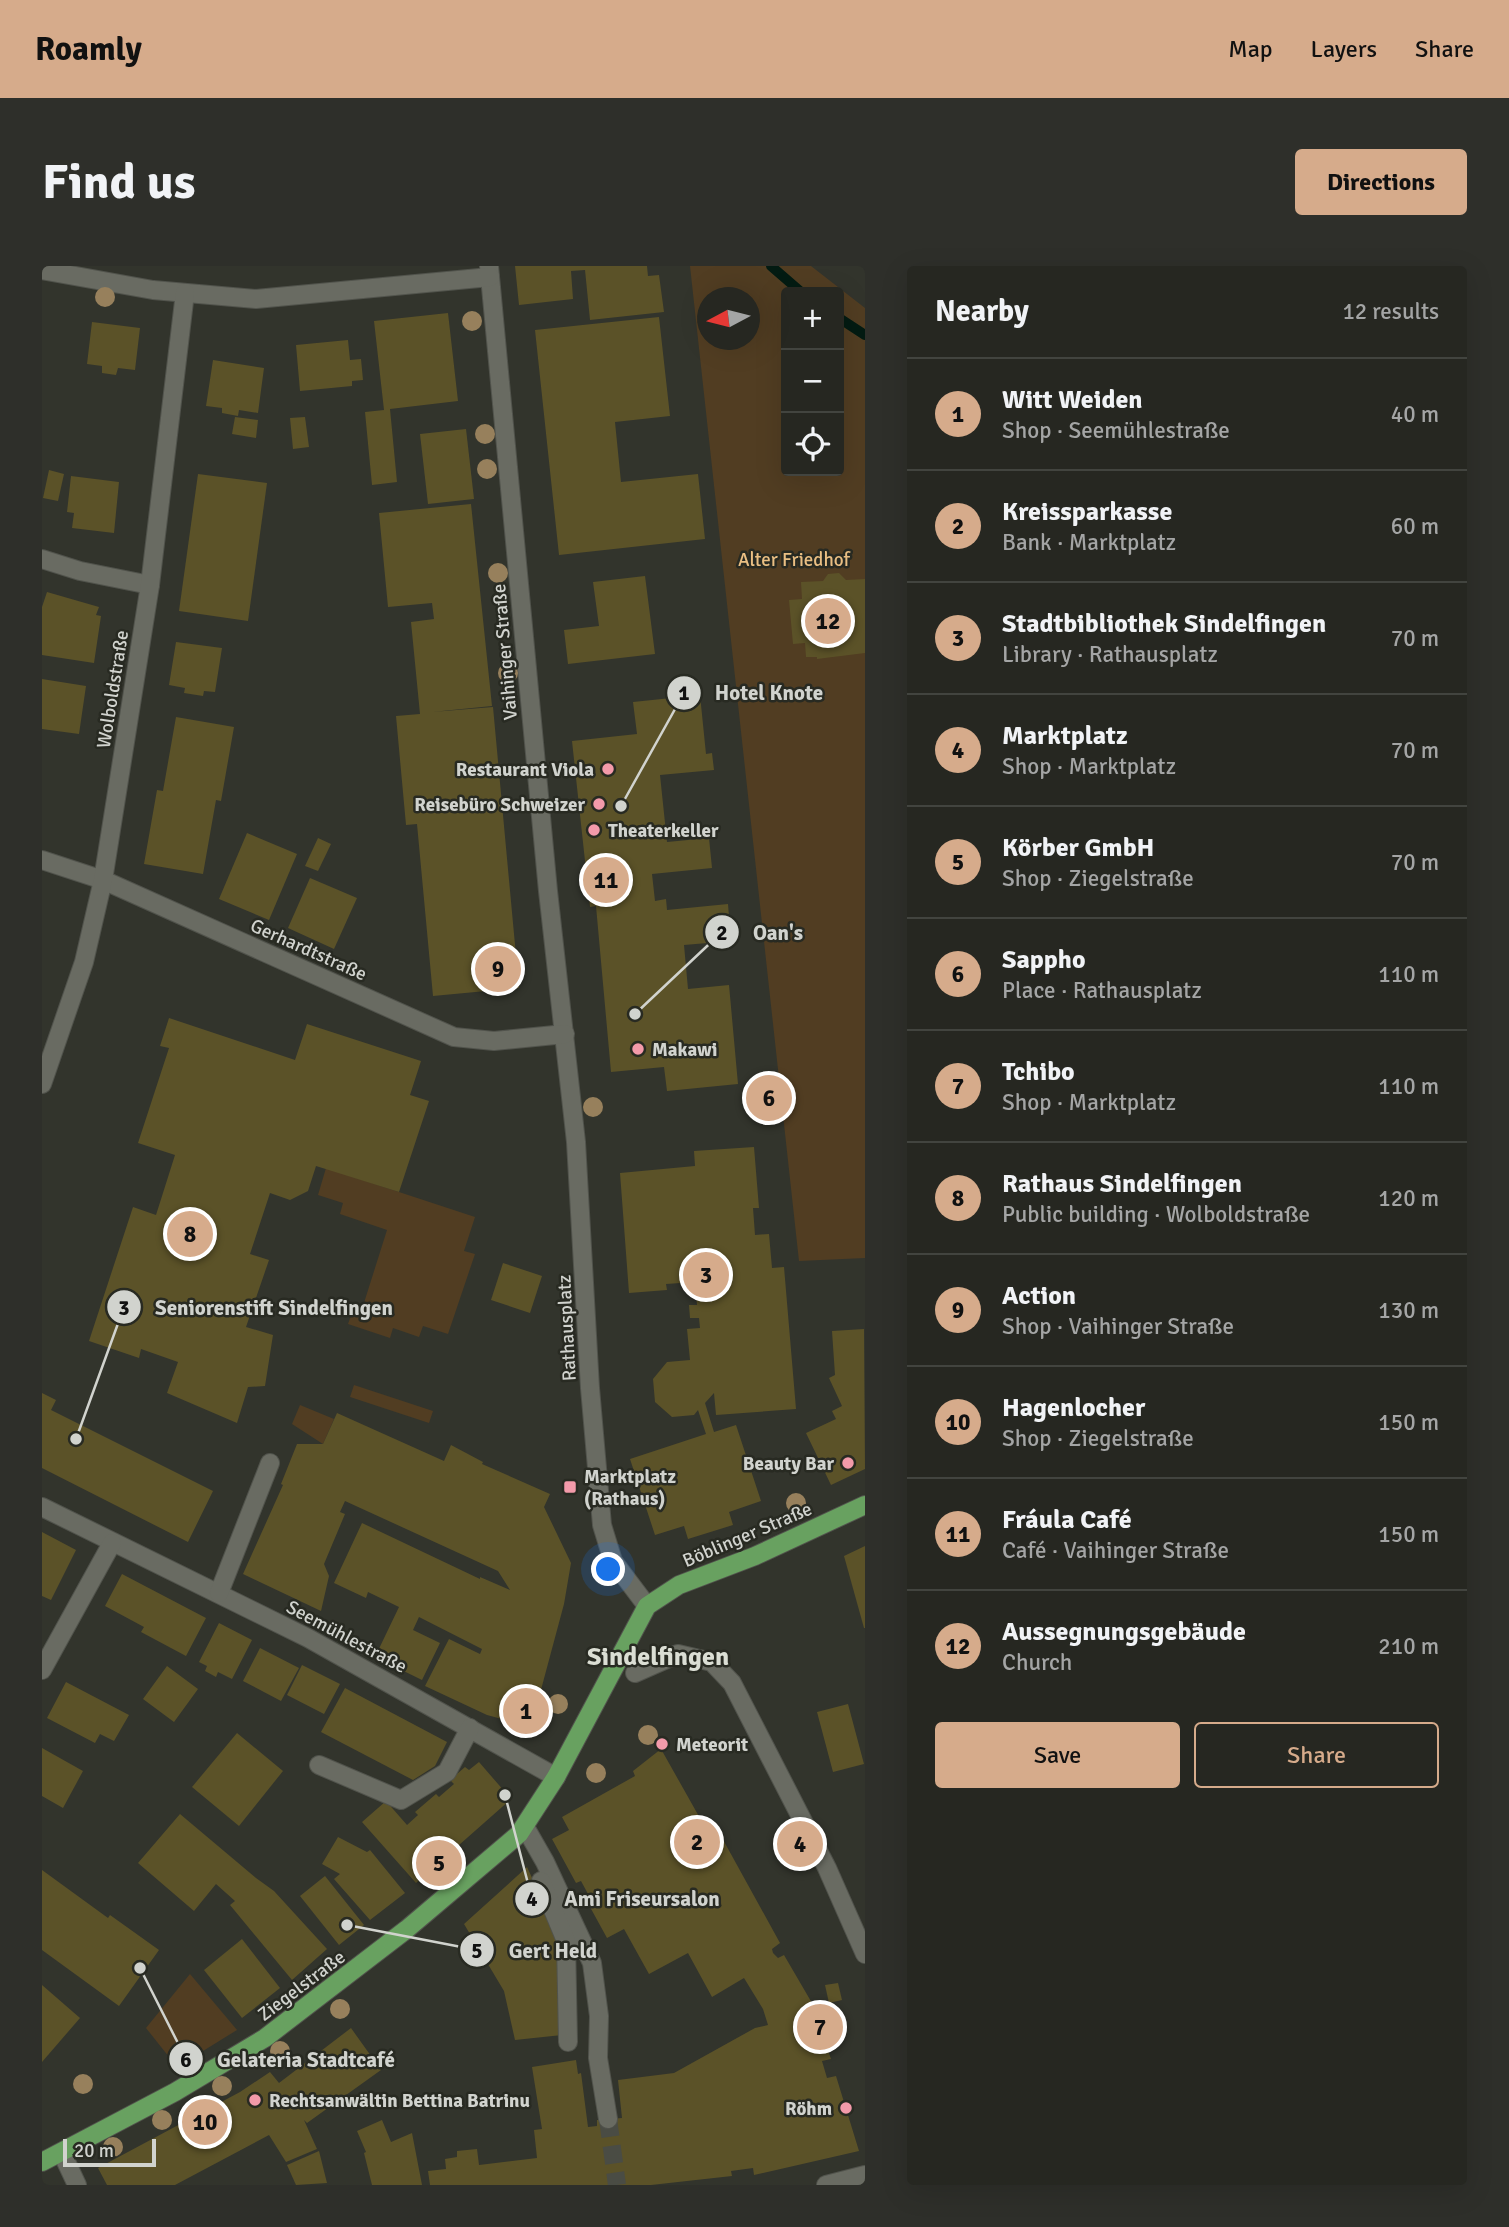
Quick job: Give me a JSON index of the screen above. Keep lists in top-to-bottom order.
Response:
{
  "streets": {
    "main road": ["Böblinger Straße", "Ziegelstraße"],
    "street": [
      "Vaihinger Straße",
      "Wolboldstraße",
      "Gerhardtstraße",
      "Rathausplatz",
      "Seemühlestraße"
    ]
  },
  "crossings": [
    ["Vaihinger Straße", "Gerhardtstraße"],
    ["Vaihinger Straße", "Rathausplatz"],
    ["Wolboldstraße", "Gerhardtstraße"],
    ["Gerhardtstraße", "Rathausplatz"],
    ["Rathausplatz", "Böblinger Straße"],
    ["Rathausplatz", "Ziegelstraße"],
    ["Böblinger Straße", "Ziegelstraße"],
    ["Seemühlestraße", "Ziegelstraße"]
  ],
  "districts": ["Sindelfingen"],
  "parks": ["Alter Friedhof"],
  "places": {
    "other": [
      "Restaurant Viola",
      "Reisebüro Schweizer",
      "Hotel Knote",
      "Theaterkeller",
      "Oan's",
      "Makawi",
      "Seniorenstift Sindelfingen",
      "Beauty Bar",
      "Meteorit",
      "Ami Friseursalon",
      "Gert Held",
      "Gelateria Stadtcafé",
      "Rechtsanwältin Bettina Batrinu",
      "Röhm"
    ],
    "transit": ["Marktplatz (Rathaus)"]
  },
  "scale_bar": "20 m",
  "north": "left",
  "page": {
    "header": "Roamly",
    "nav": ["Map", "Layers", "Share"],
    "buttons": [
      "Directions",
      ["Save", "Share"]
    ],
    "title": "Find us",
    "heading": ["Nearby", "12 results"],
    "map_buttons": ["+", "−"],
    "list": [
      {
        "mark": "1",
        "name": "Witt Weiden",
        "note": "Shop · Seemühlestraße",
        "value": "40 m"
      },
      {
        "mark": "2",
        "name": "Kreissparkasse",
        "note": "Bank · Marktplatz",
        "value": "60 m"
      },
      {
        "mark": "3",
        "name": "Stadtbibliothek Sindelfingen",
        "note": "Library · Rathausplatz",
        "value": "70 m"
      },
      {
        "mark": "4",
        "name": "Marktplatz",
        "note": "Shop · Marktplatz",
        "value": "70 m"
      },
      {
        "mark": "5",
        "name": "Körber GmbH",
        "note": "Shop · Ziegelstraße",
        "value": "70 m"
      },
      {
        "mark": "6",
        "name": "Sappho",
        "note": "Place · Rathausplatz",
        "value": "110 m"
      },
      {
        "mark": "7",
        "name": "Tchibo",
        "note": "Shop · Marktplatz",
        "value": "110 m"
      },
      {
        "mark": "8",
        "name": "Rathaus Sindelfingen",
        "note": "Public building · Wolboldstraße",
        "value": "120 m"
      },
      {
        "mark": "9",
        "name": "Action",
        "note": "Shop · Vaihinger Straße",
        "value": "130 m"
      },
      {
        "mark": "10",
        "name": "Hagenlocher",
        "note": "Shop · Ziegelstraße",
        "value": "150 m"
      },
      {
        "mark": "11",
        "name": "Fráula Café",
        "note": "Café · Vaihinger Straße",
        "value": "150 m"
      },
      {
        "mark": "12",
        "name": "Aussegnungsgebäude",
        "note": "Church",
        "value": "210 m"
      }
    ],
    "pins": [
      "12",
      "11",
      "9",
      "6",
      "8",
      "3",
      "1",
      "2",
      "4",
      "5",
      "7",
      "10"
    ],
    "scale": "20 m"
  }
}
